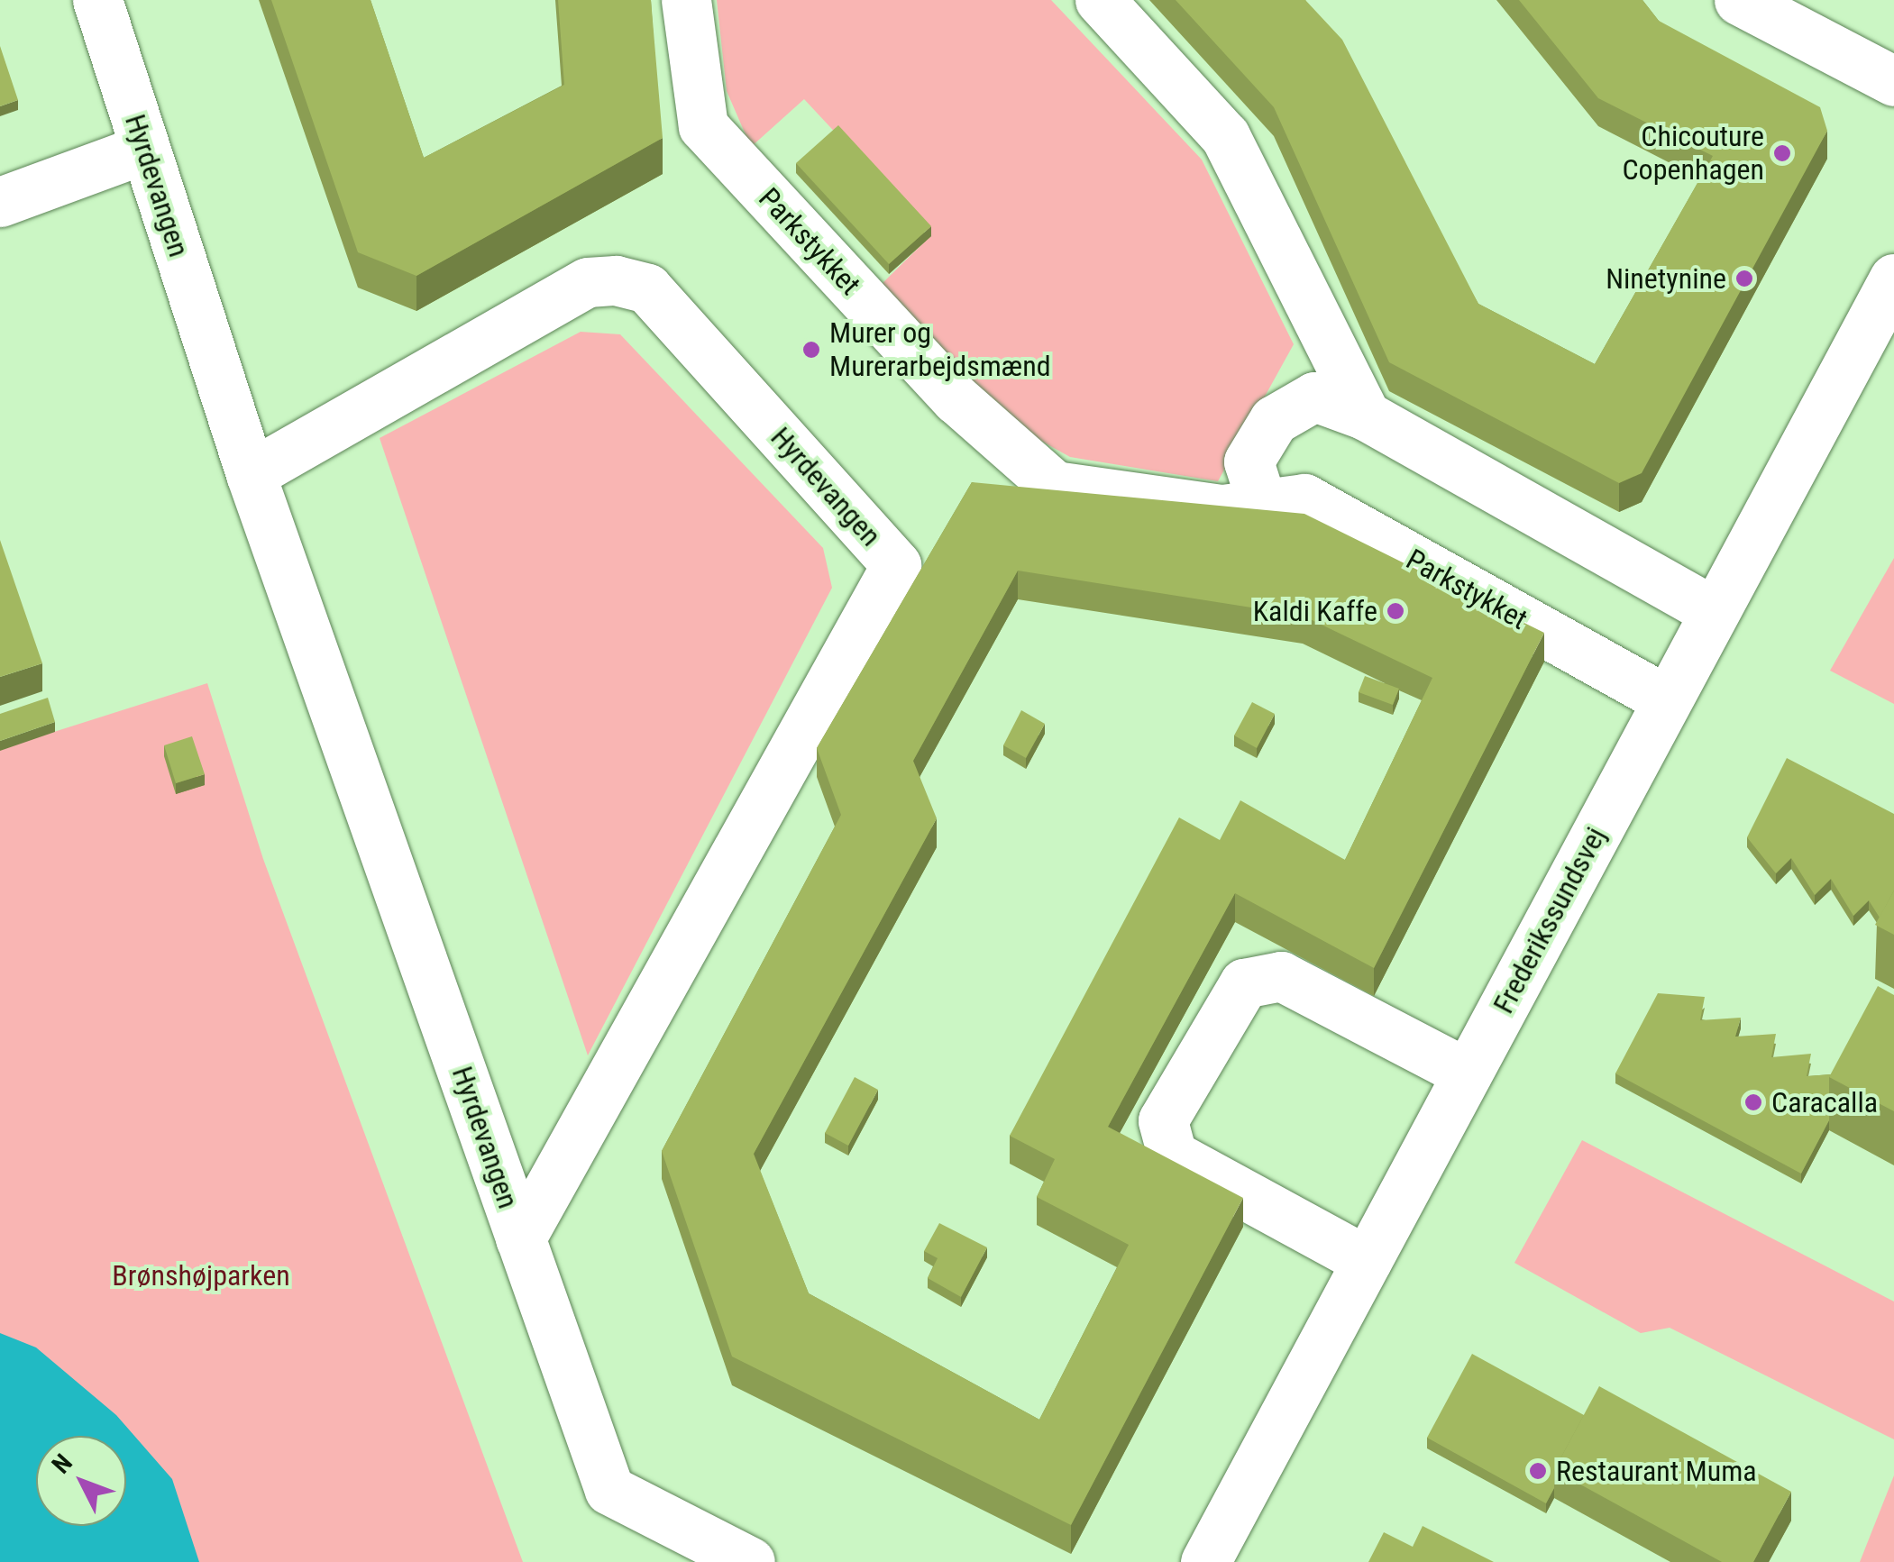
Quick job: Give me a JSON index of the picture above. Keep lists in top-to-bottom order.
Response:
{
  "streets": {
    "street": ["Hyrdevangen", "Parkstykket", "Frederikssundsvej"]
  },
  "crossings": [
    ["Parkstykket", "Frederikssundsvej"]
  ],
  "parks": ["Brønshøjparken"],
  "places": [
    "Chicouture Copenhagen",
    "Ninetynine",
    "Murer og Murerarbejdsmænd",
    "Kaldi Kaffe",
    "Caracalla",
    "Restaurant Muma"
  ],
  "north": "top left"
}
